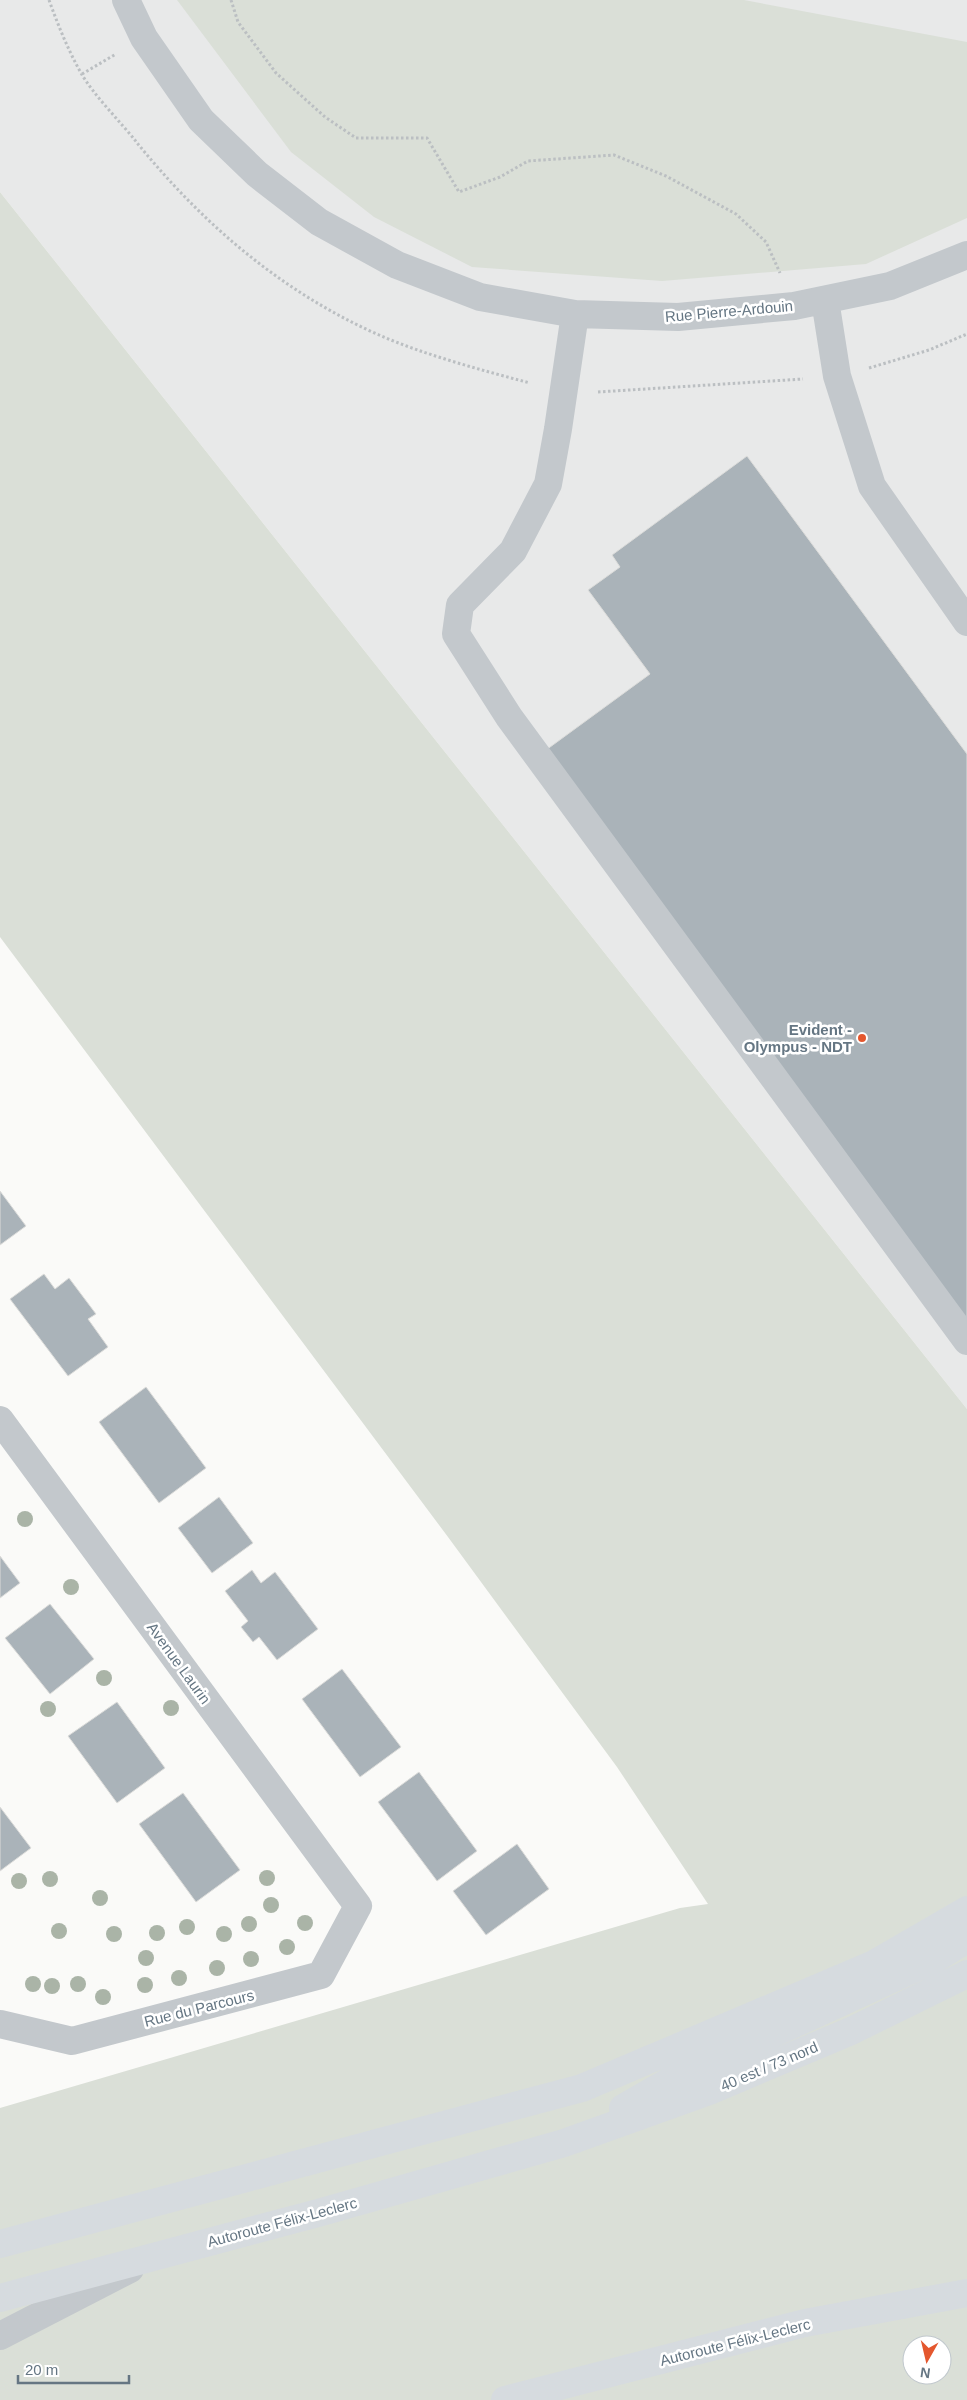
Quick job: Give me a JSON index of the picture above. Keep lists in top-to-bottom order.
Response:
{
  "streets": {
    "highway": ["40 est / 73 nord", "Autoroute Félix-Leclerc"],
    "street": ["Rue Pierre-Ardouin", "Avenue Laurin", "Rue du Parcours"]
  },
  "crossings": [
    ["Avenue Laurin", "Rue du Parcours"],
    ["40 est / 73 nord", "Autoroute Félix-Leclerc"]
  ],
  "places": ["Evident - Olympus - NDT"],
  "scale_bar": "20 m",
  "north": "bottom"
}
